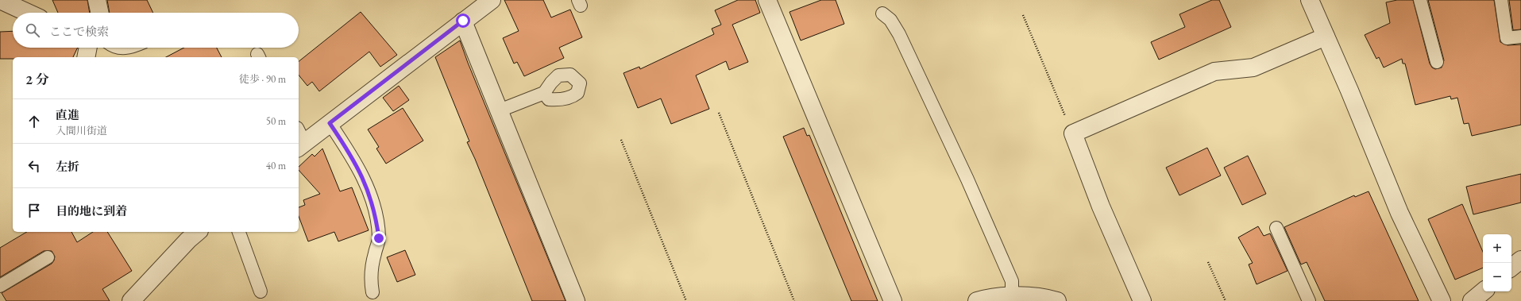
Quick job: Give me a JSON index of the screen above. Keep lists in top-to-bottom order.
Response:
{
  "page": {
    "search": "ここで検索",
    "heading": ["2 分", "徒歩 · 90 m"],
    "list": [
      ["直進", "入間川街道", "50 m"],
      ["左折", "40 m"],
      "目的地に到着"
    ],
    "map_buttons": ["+", "−"]
  }
}
